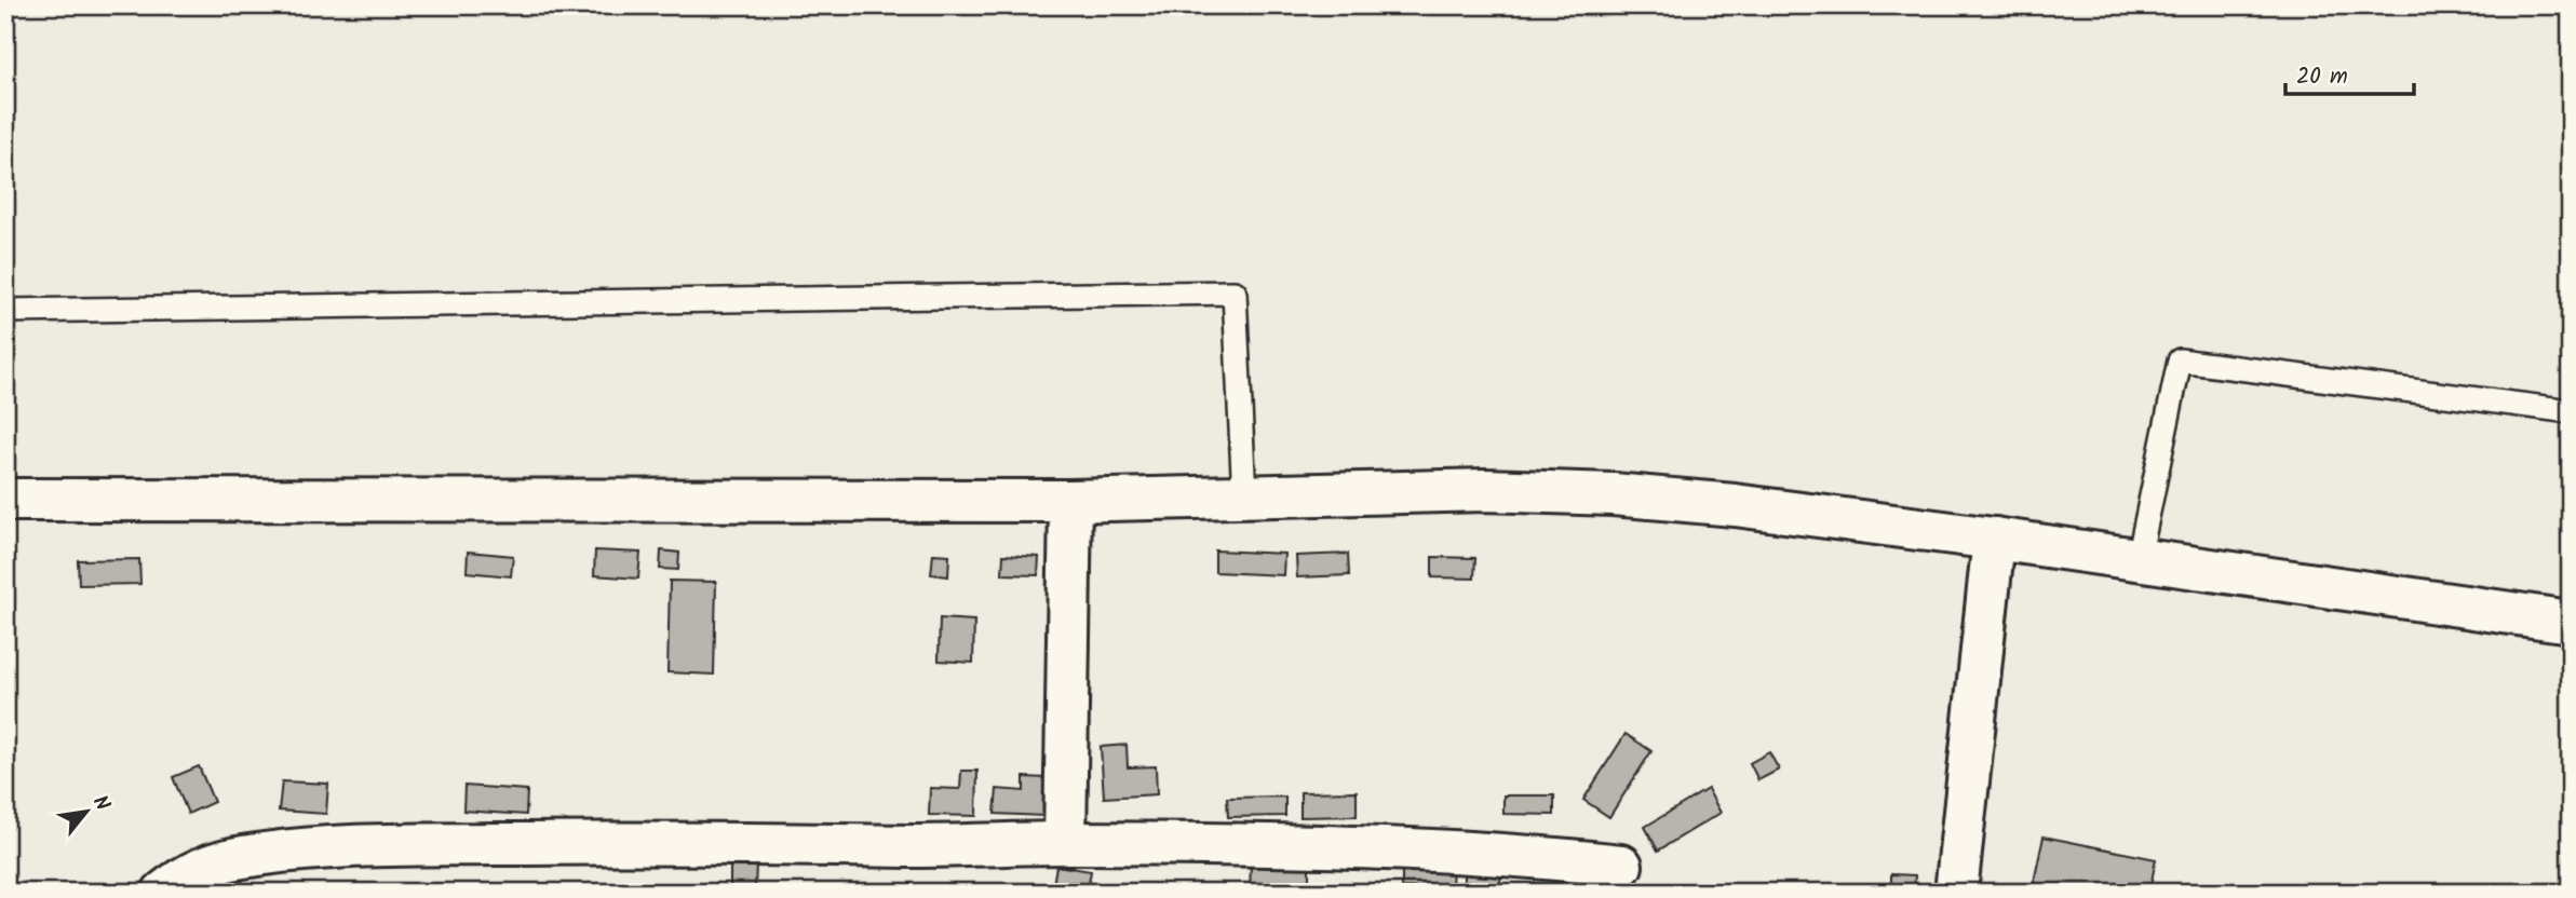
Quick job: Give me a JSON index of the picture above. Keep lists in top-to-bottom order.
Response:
{
  "scale_bar": "20 m",
  "north": "top right"
}
